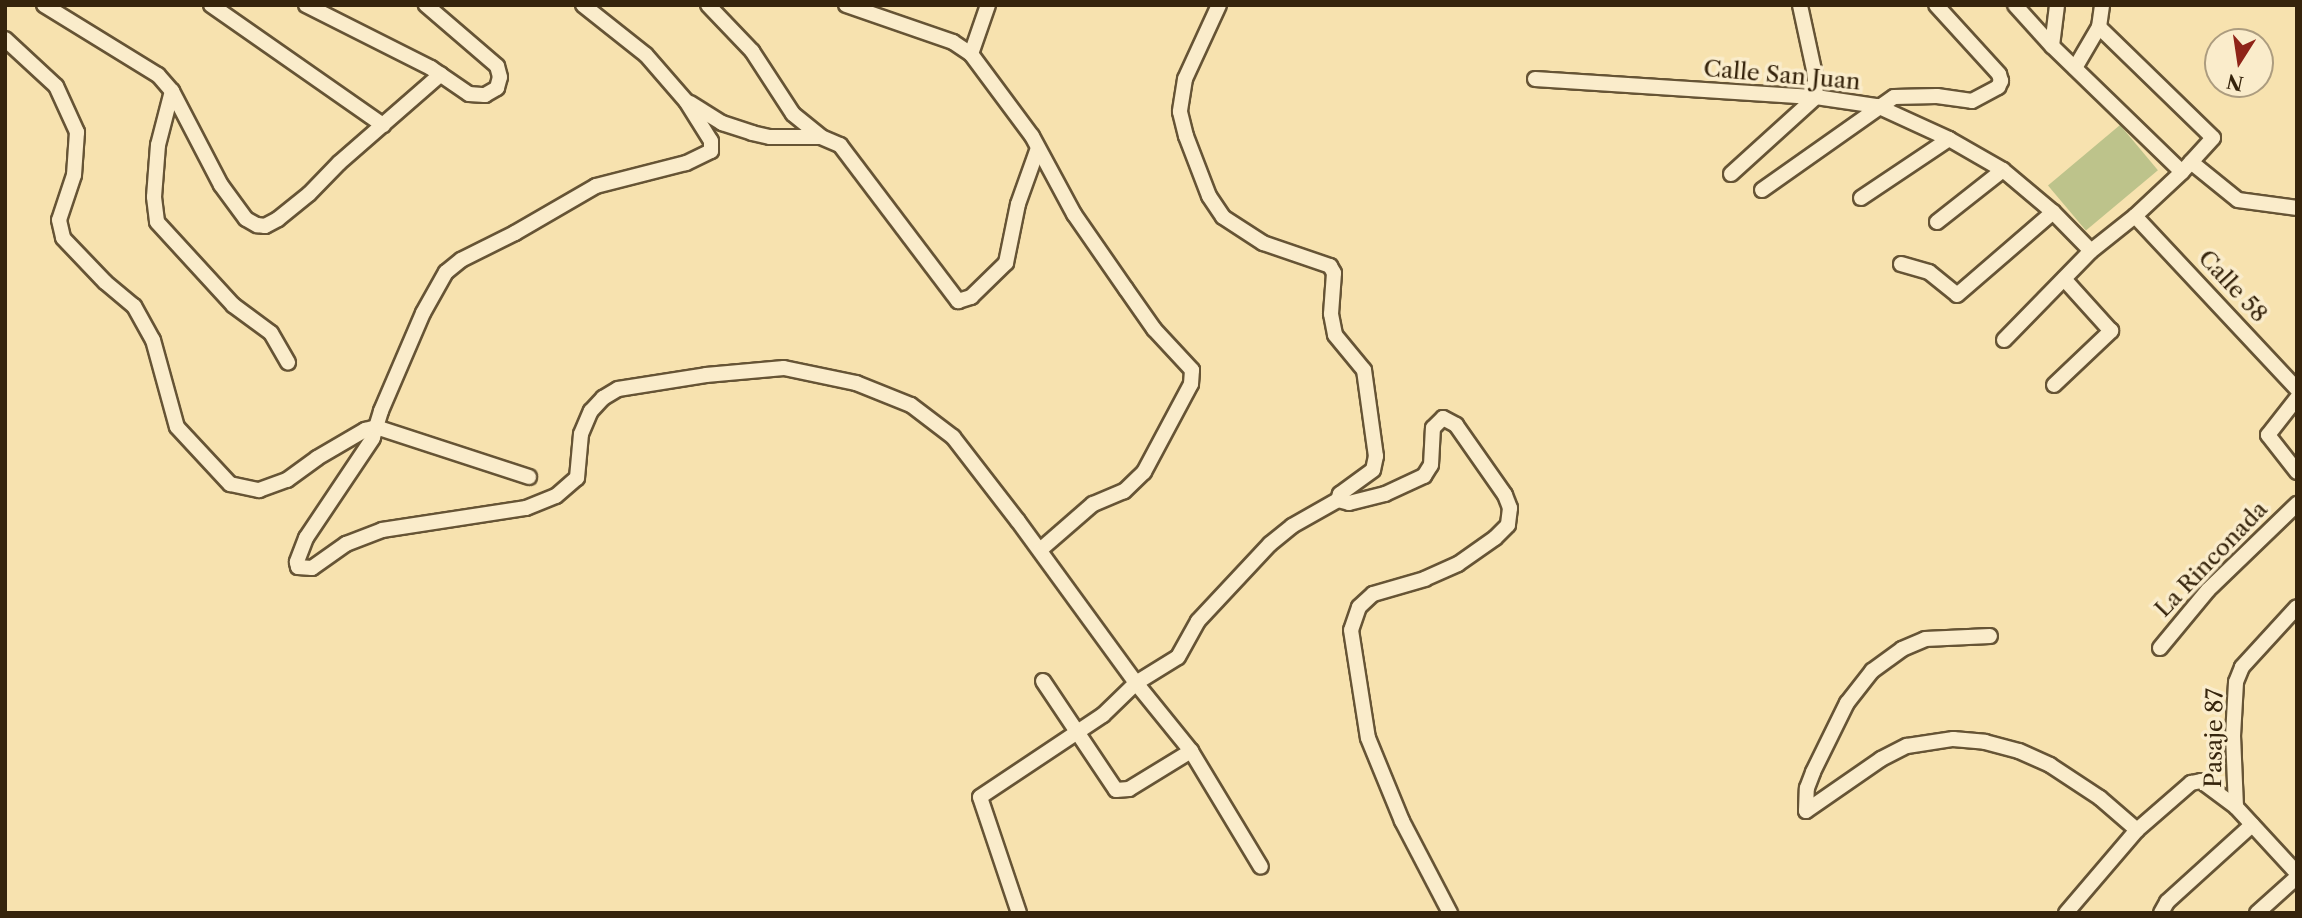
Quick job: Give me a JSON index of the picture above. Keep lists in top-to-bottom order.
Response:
{
  "streets": {
    "street": [
      "Calle San Juan",
      "Calle 58",
      "La Rinconada",
      "Pasaje 87"
    ]
  },
  "north": "bottom"
}
